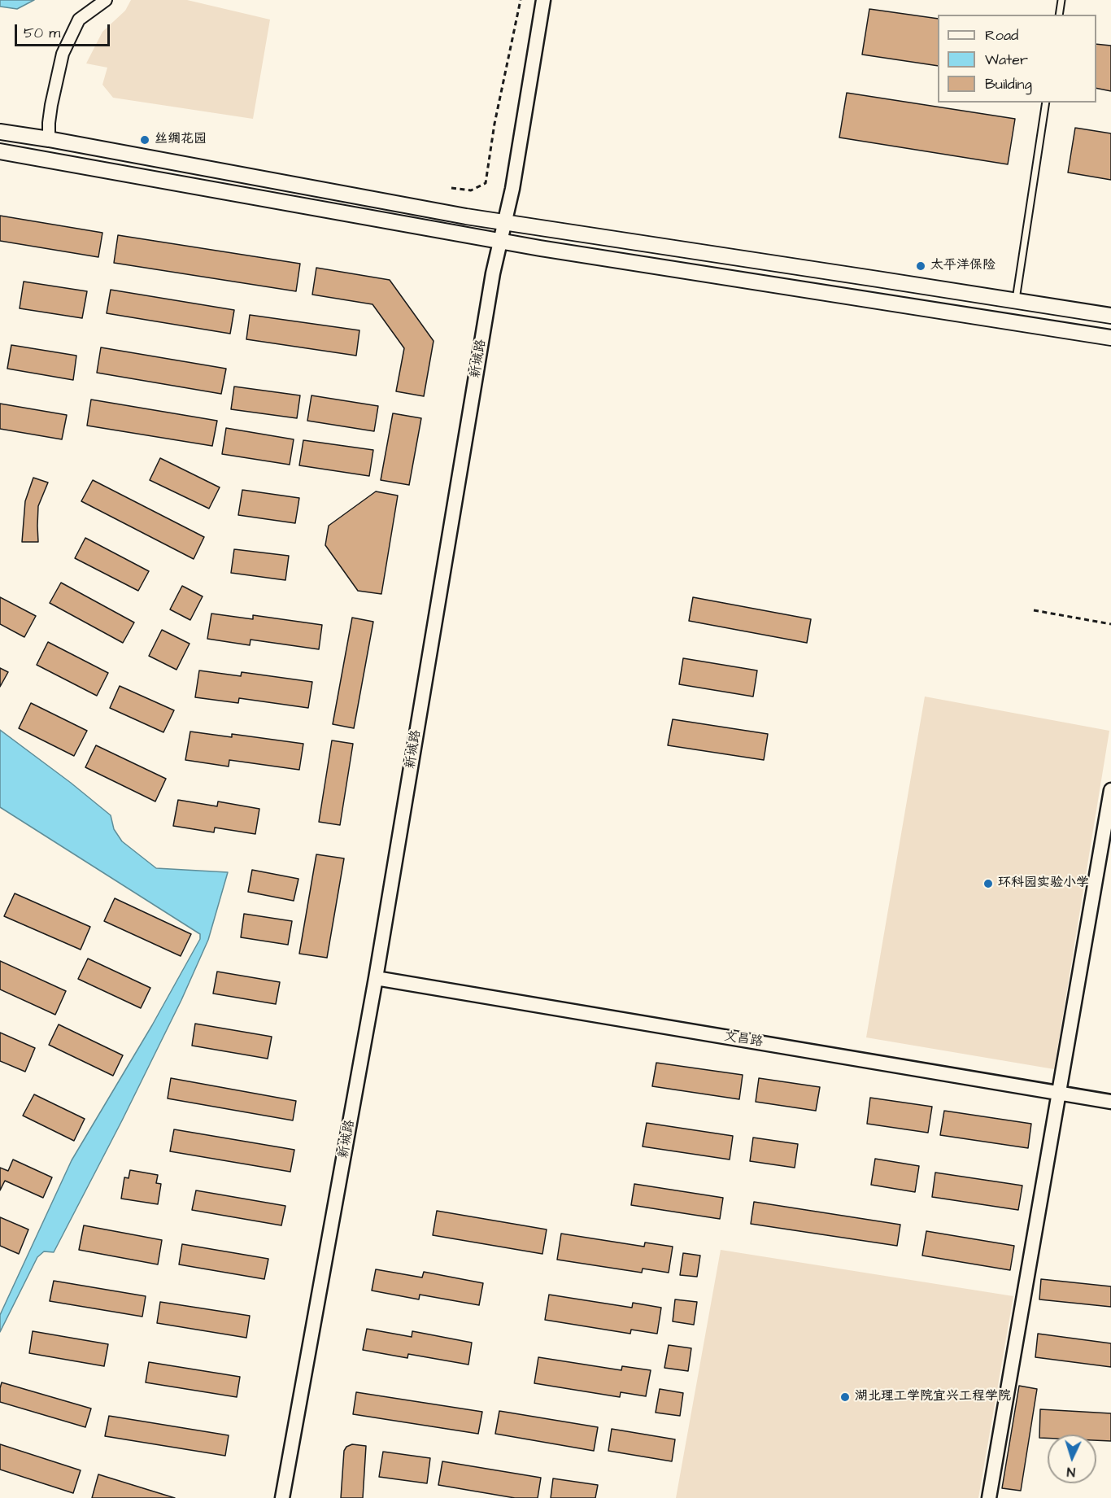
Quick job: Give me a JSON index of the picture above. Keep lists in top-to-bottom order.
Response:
{
  "streets": {
    "street": ["新城路", "文昌路"]
  },
  "crossings": [
    ["新城路", "文昌路"]
  ],
  "places": [
    "丝绸花园",
    "太平洋保险",
    "环科园实验小学",
    "湖北理工学院宜兴工程学院"
  ],
  "legend": ["Road", "Water", "Building"],
  "scale_bar": "50 m",
  "north": "bottom"
}
